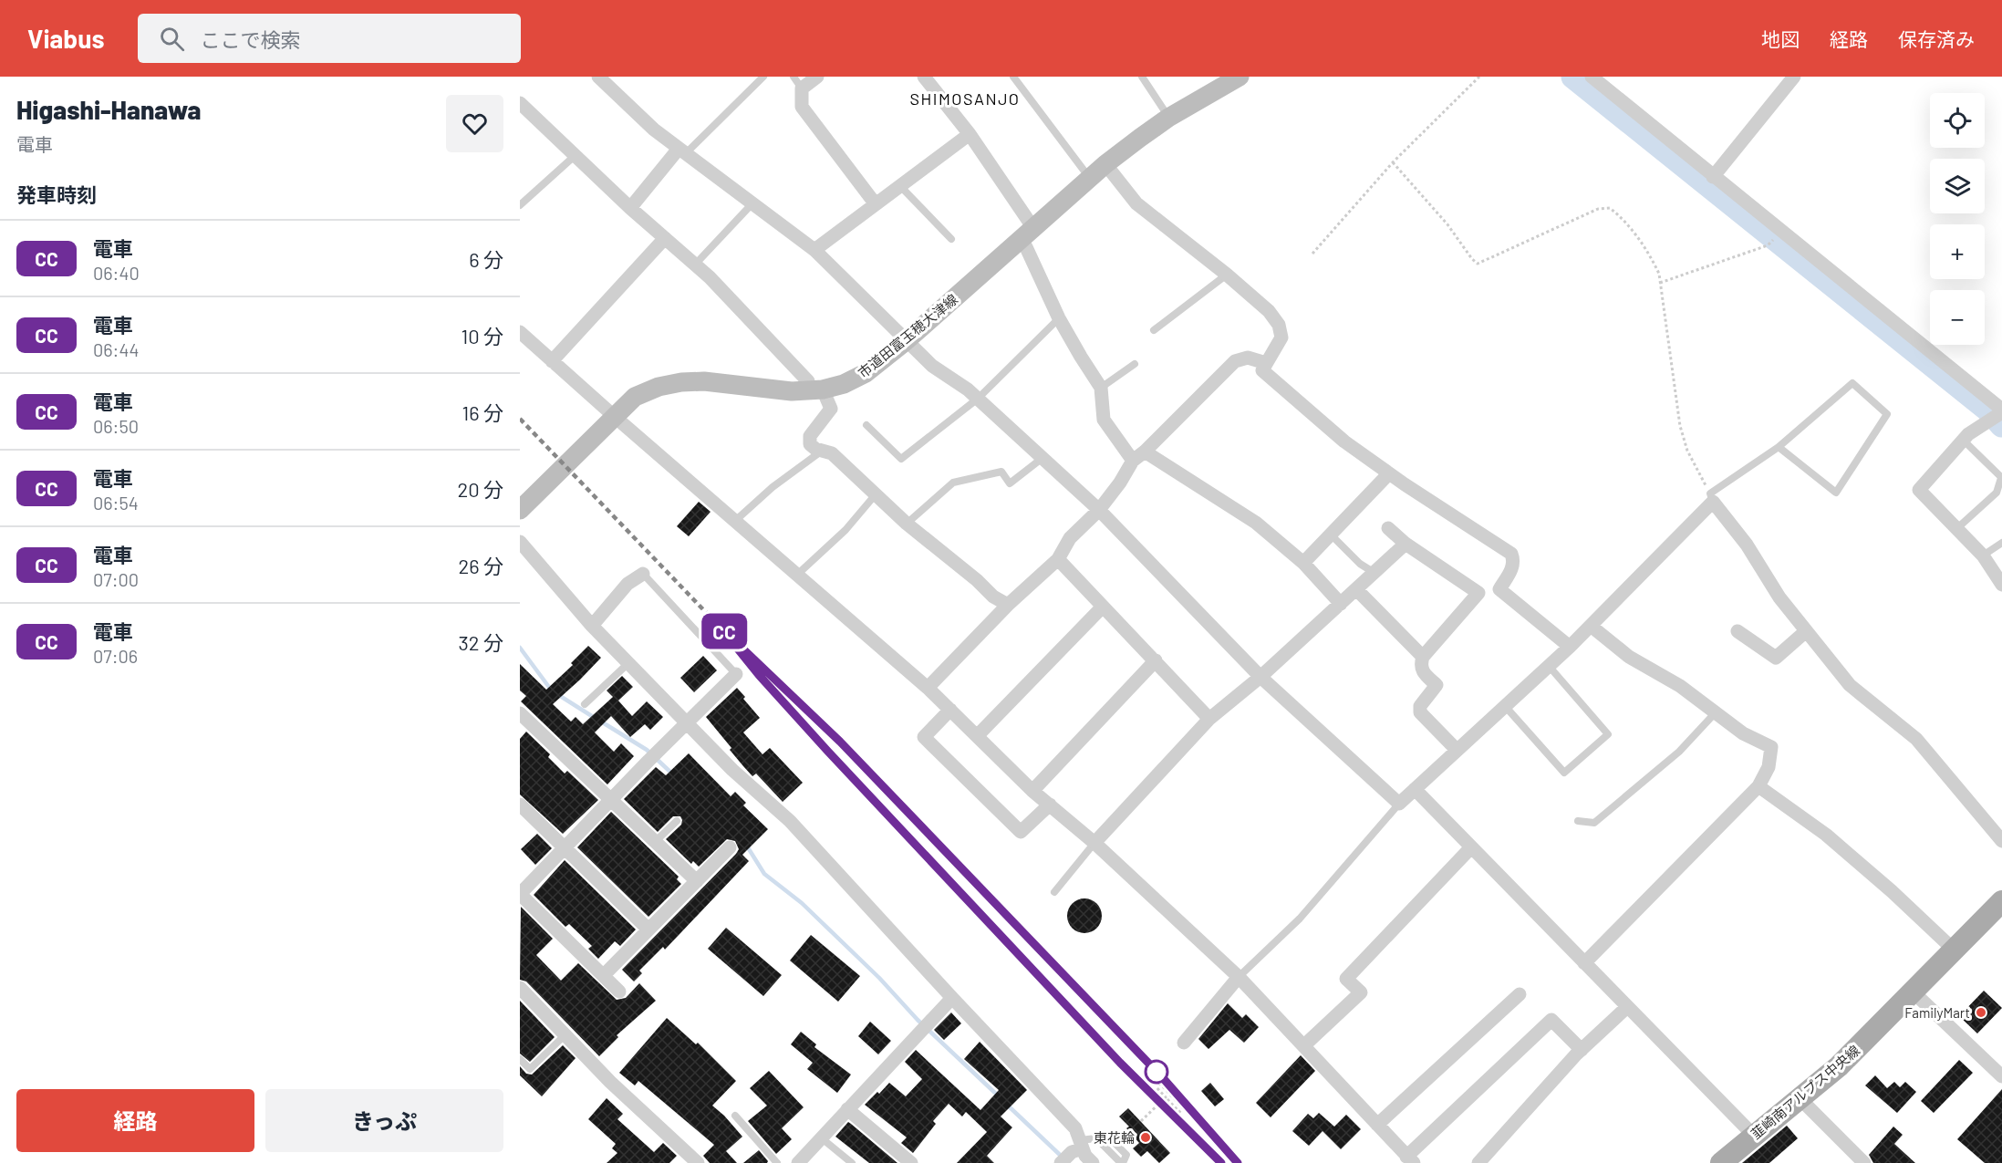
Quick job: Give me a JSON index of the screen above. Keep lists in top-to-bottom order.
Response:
{
  "streets": {
    "main road": ["韮崎南アルプス中央線"],
    "street": ["市道田富玉穂大津線"]
  },
  "districts": ["SHIMOSANJO"],
  "places": ["FamilyMart", "東花輪"],
  "page": {
    "header": "Viabus",
    "search": "ここで検索",
    "nav": ["地図", "経路", "保存済み"],
    "heading": [
      ["Higashi-Hanawa", "電車"],
      "発車時刻"
    ],
    "on_map": "CC",
    "map_buttons": ["+", "−"],
    "list": [
      {
        "mark": "CC",
        "name": "電車",
        "note": "06:40",
        "value": "6 分"
      },
      {
        "mark": "CC",
        "name": "電車",
        "note": "06:44",
        "value": "10 分"
      },
      {
        "mark": "CC",
        "name": "電車",
        "note": "06:50",
        "value": "16 分"
      },
      {
        "mark": "CC",
        "name": "電車",
        "note": "06:54",
        "value": "20 分"
      },
      {
        "mark": "CC",
        "name": "電車",
        "note": "07:00",
        "value": "26 分"
      },
      {
        "mark": "CC",
        "name": "電車",
        "note": "07:06",
        "value": "32 分"
      }
    ],
    "buttons": ["経路", "きっぷ"]
  }
}
